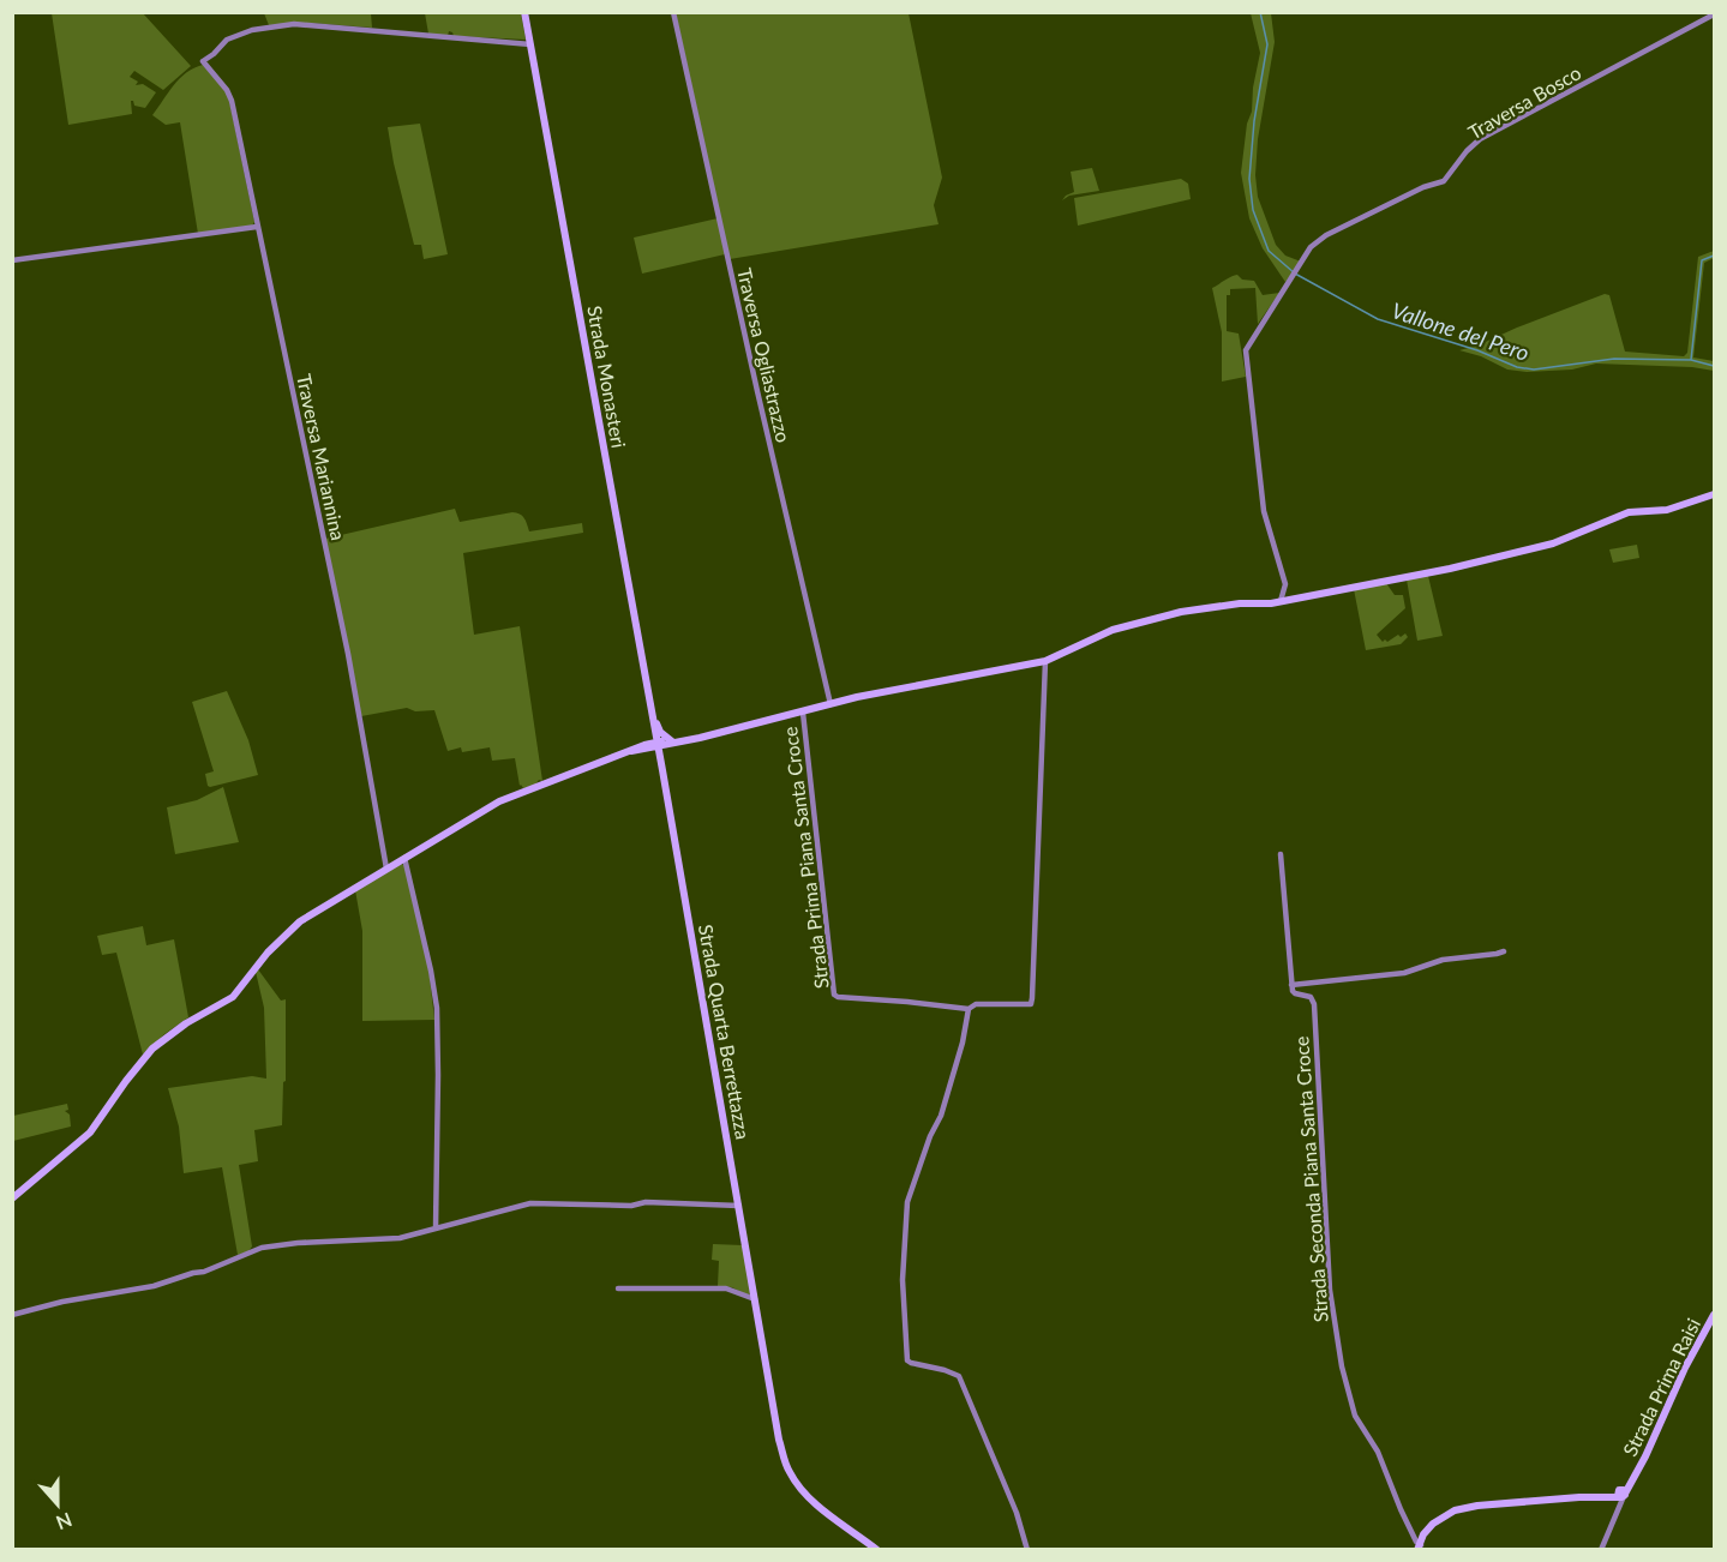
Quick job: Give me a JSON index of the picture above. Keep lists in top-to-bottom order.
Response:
{
  "streets": {
    "street": [
      "Traversa Bosco",
      "Traversa Ogliastrazzo",
      "Strada Monasteri",
      "Traversa Mariannina",
      "Strada Prima Piana Santa Croce",
      "Strada Quarta Berrettazza",
      "Strada Seconda Piana Santa Croce",
      "Strada Prima Raisi"
    ]
  },
  "crossings": [
    ["Strada Monasteri", "Traversa Mariannina"],
    ["Strada Monasteri", "Strada Quarta Berrettazza"]
  ],
  "water": ["Vallone del Pero"],
  "north": "bottom"
}
